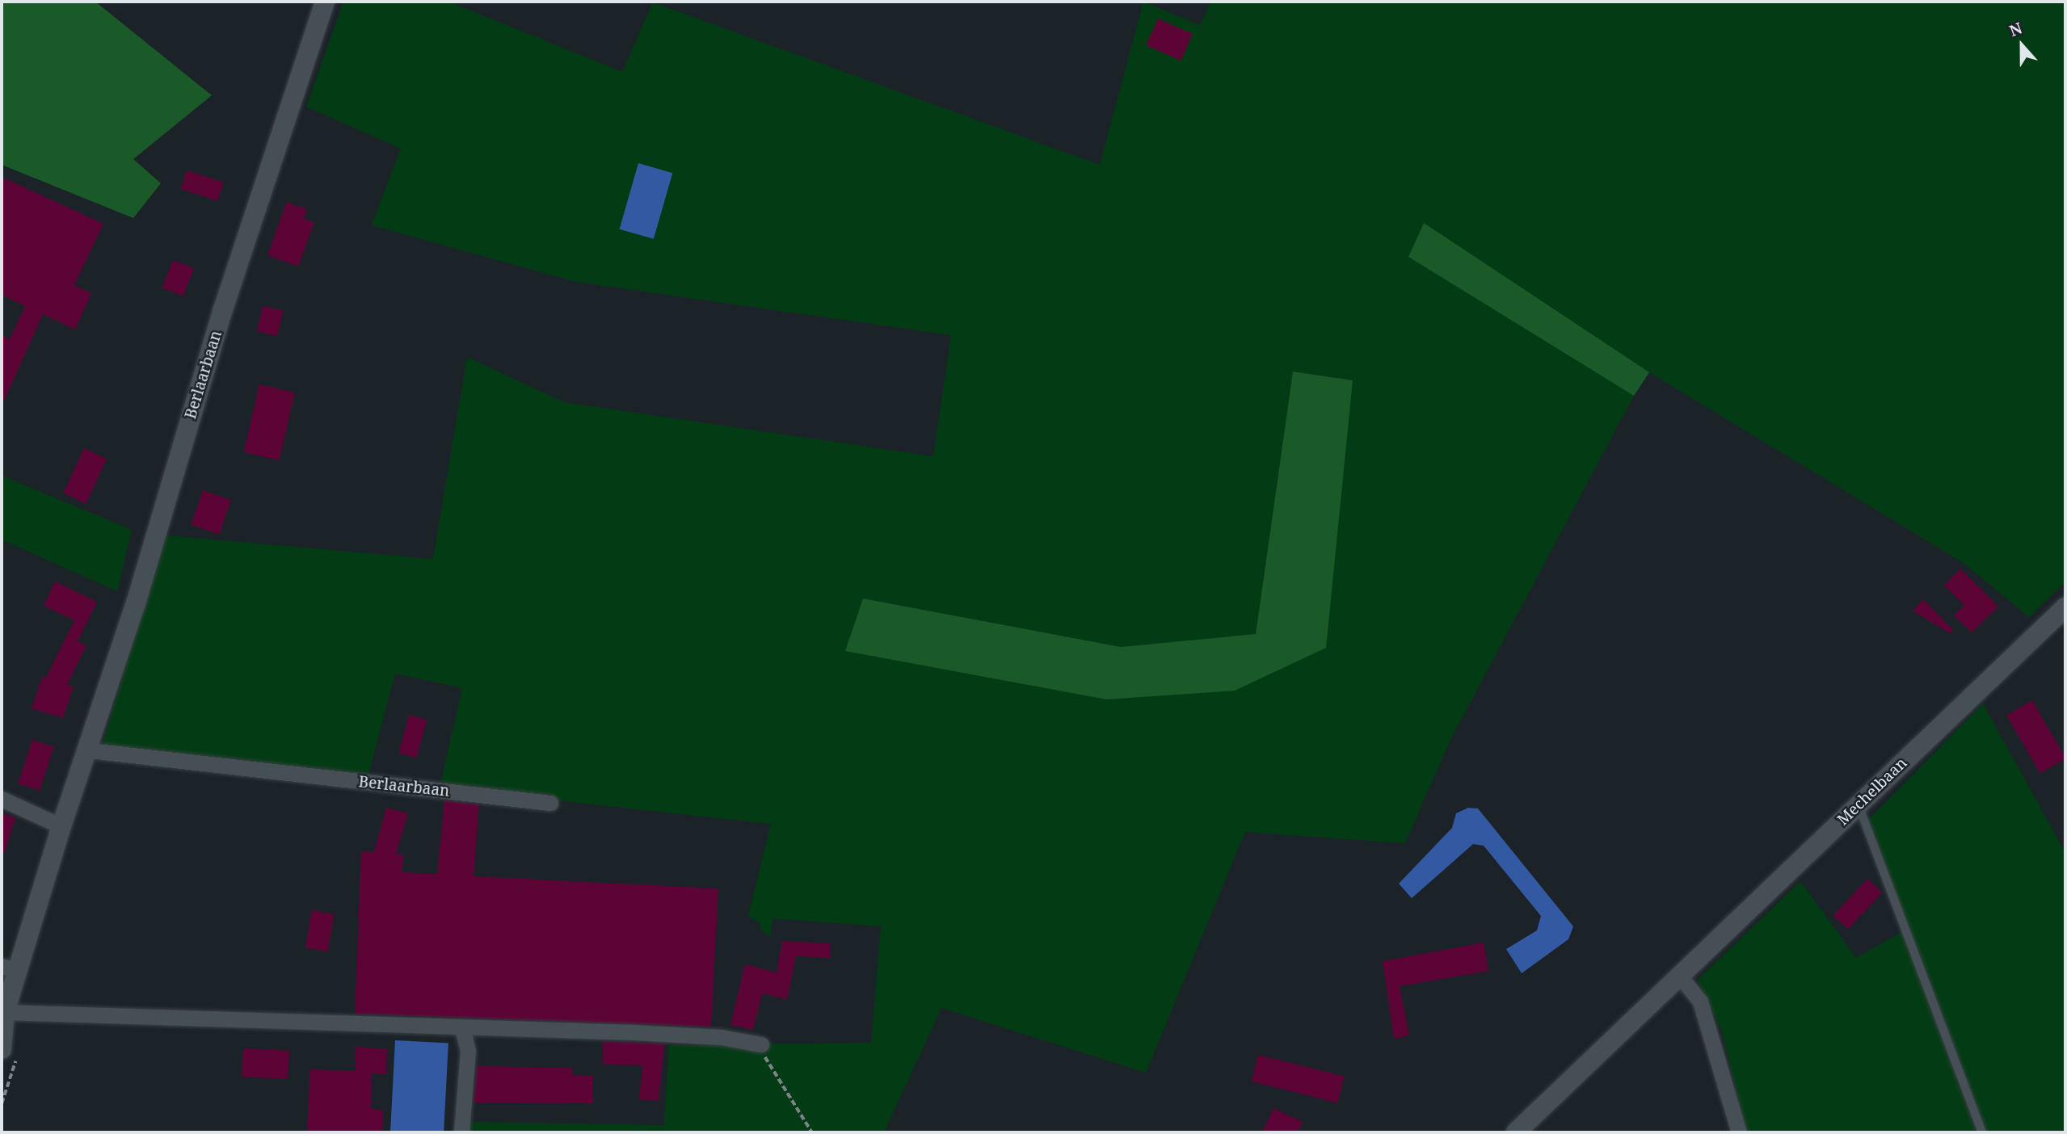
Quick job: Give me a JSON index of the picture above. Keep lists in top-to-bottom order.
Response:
{
  "streets": {
    "street": ["Berlaarbaan", "Mechelbaan"]
  },
  "north": "top"
}
